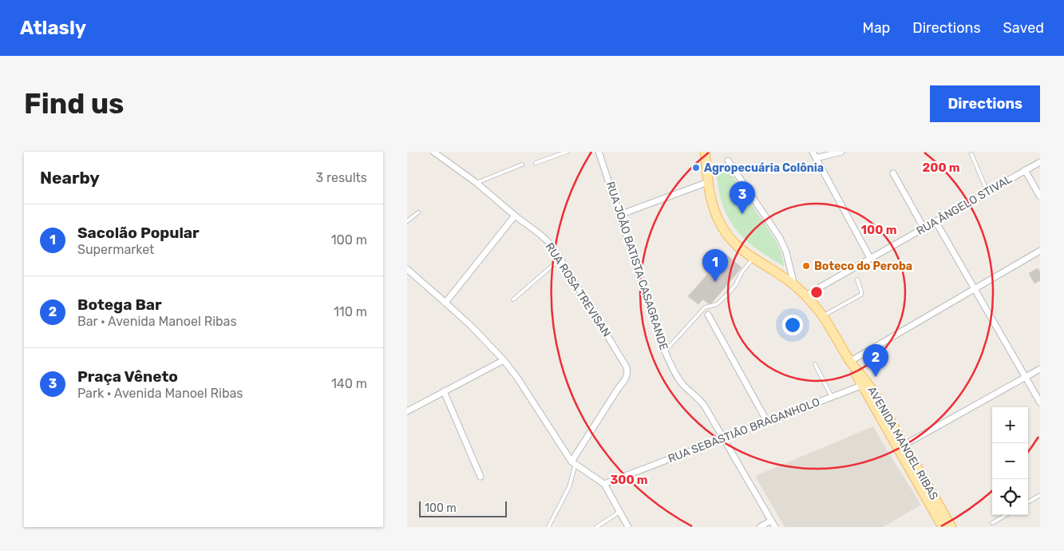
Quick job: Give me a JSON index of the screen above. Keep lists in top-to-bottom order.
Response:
{
  "streets": {
    "main road": ["AVENIDA MANOEL RIBAS"],
    "street": [
      "RUA ÂNGELO STIVAL",
      "RUA JOÃO BATISTA CASAGRANDE",
      "RUA ROSA TREVISAN",
      "RUA SEBASTIÃO BRAGANHOLO"
    ]
  },
  "crossings": [
    ["RUA ÂNGELO STIVAL", "AVENIDA MANOEL RIBAS"],
    ["RUA JOÃO BATISTA CASAGRANDE", "RUA SEBASTIÃO BRAGANHOLO"],
    ["RUA SEBASTIÃO BRAGANHOLO", "AVENIDA MANOEL RIBAS"]
  ],
  "places": ["Agropecuária Colônia", "Boteco do Peroba"],
  "scale_bar": "100 m",
  "page": {
    "header": "Atlasly",
    "nav": ["Map", "Directions", "Saved"],
    "buttons": "Directions",
    "title": "Find us",
    "heading": ["Nearby", "3 results"],
    "pins": ["3", "1", "2"],
    "list": [
      {
        "mark": "1",
        "name": "Sacolão Popular",
        "note": "Supermarket",
        "value": "100 m"
      },
      {
        "mark": "2",
        "name": "Botega Bar",
        "note": "Bar · Avenida Manoel Ribas",
        "value": "110 m"
      },
      {
        "mark": "3",
        "name": "Praça Vêneto",
        "note": "Park · Avenida Manoel Ribas",
        "value": "140 m"
      }
    ],
    "map_buttons": ["+", "−"],
    "scale": "100 m"
  },
  "rings": ["200 m", "100 m", "300 m"]
}
